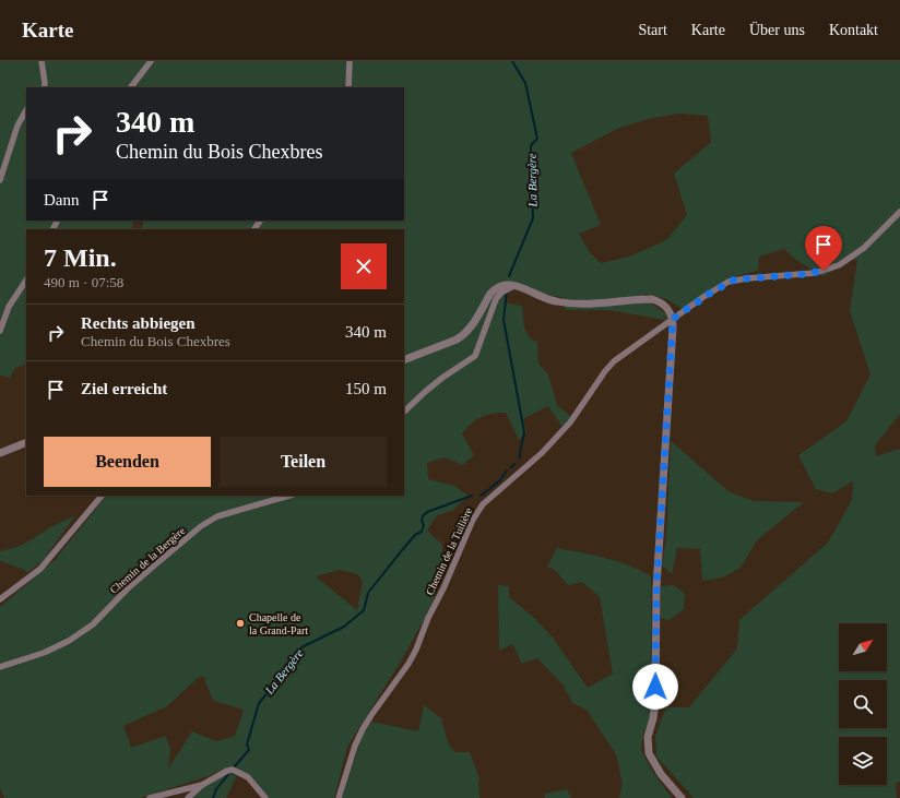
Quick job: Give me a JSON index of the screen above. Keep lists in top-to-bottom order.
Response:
{
  "streets": {
    "street": ["Chemin de la Tuilière", "Chemin de la Bergère"]
  },
  "water": ["La Bergère"],
  "places": ["Chapelle de la Grand-Part"],
  "north": "top right",
  "page": {
    "header": "Karte",
    "nav": [
      "Start",
      "Karte",
      "Über uns",
      "Kontakt"
    ],
    "turn": ["340 m", "Chemin du Bois Chexbres"],
    "then": "Dann",
    "heading": ["7 Min.", "490 m · 07:58"],
    "list": [
      {
        "name": "Rechts abbiegen",
        "note": "Chemin du Bois Chexbres",
        "value": "340 m"
      },
      {
        "name": "Ziel erreicht",
        "value": "150 m"
      }
    ],
    "buttons": ["Beenden", "Teilen"]
  }
}
